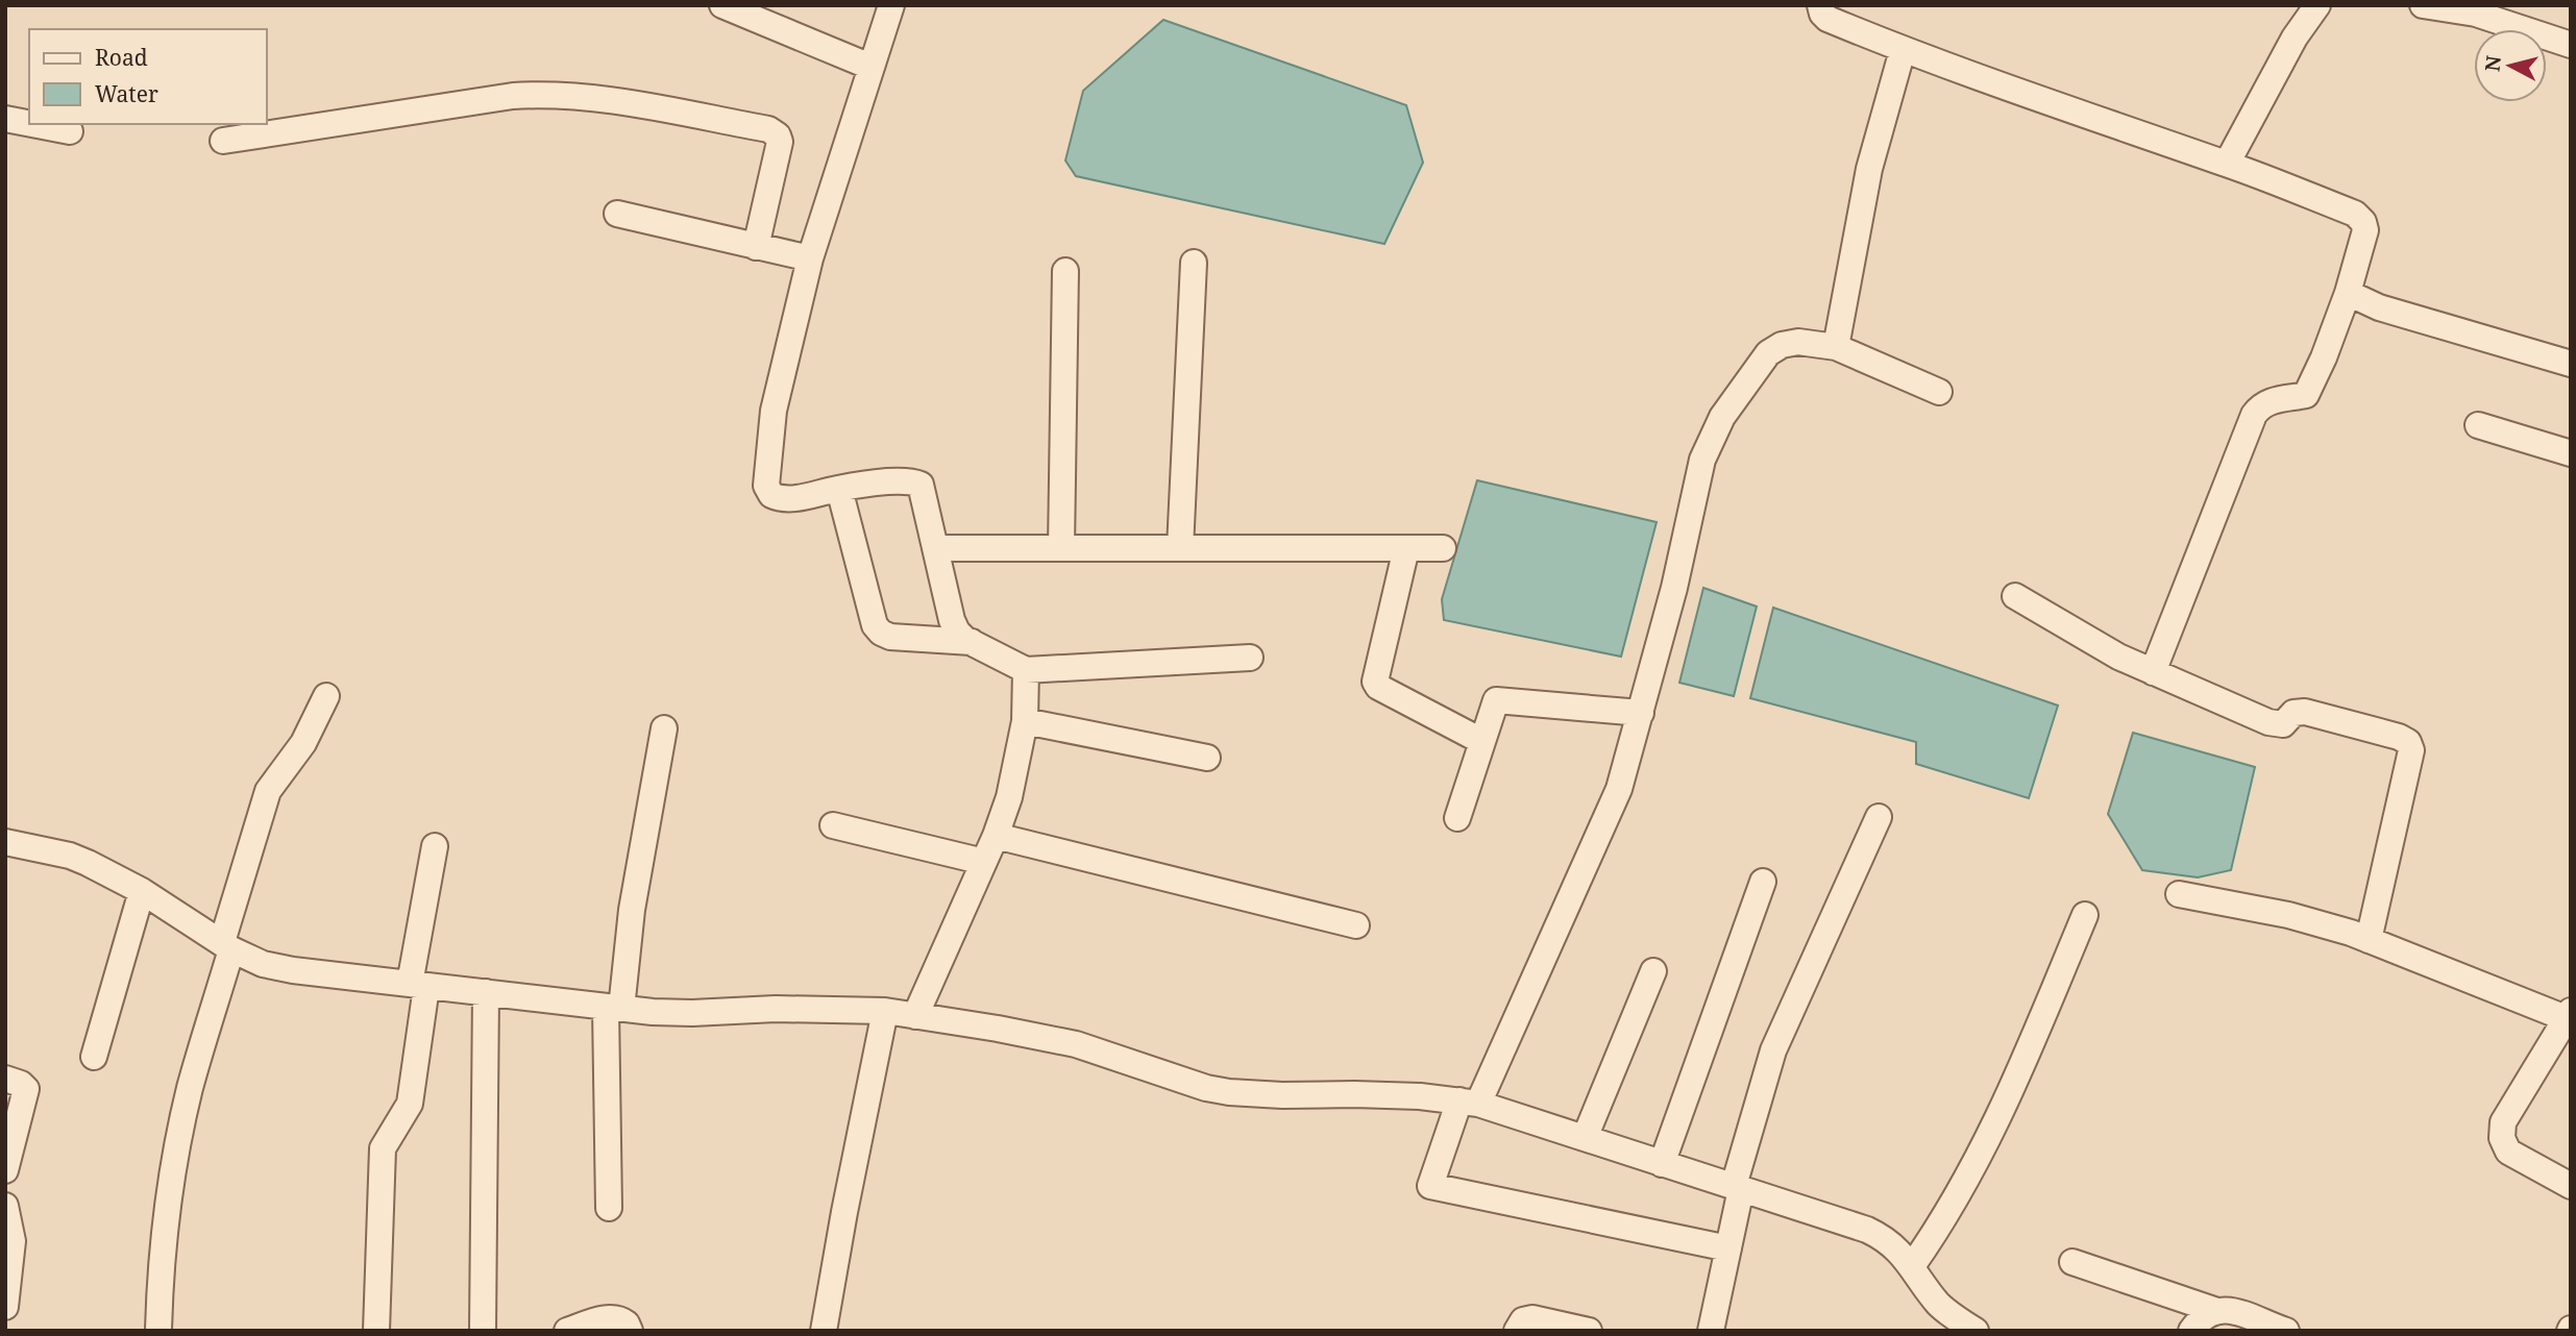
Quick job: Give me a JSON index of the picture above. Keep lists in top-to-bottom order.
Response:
{
  "legend": ["Road", "Water"],
  "north": "left"
}
